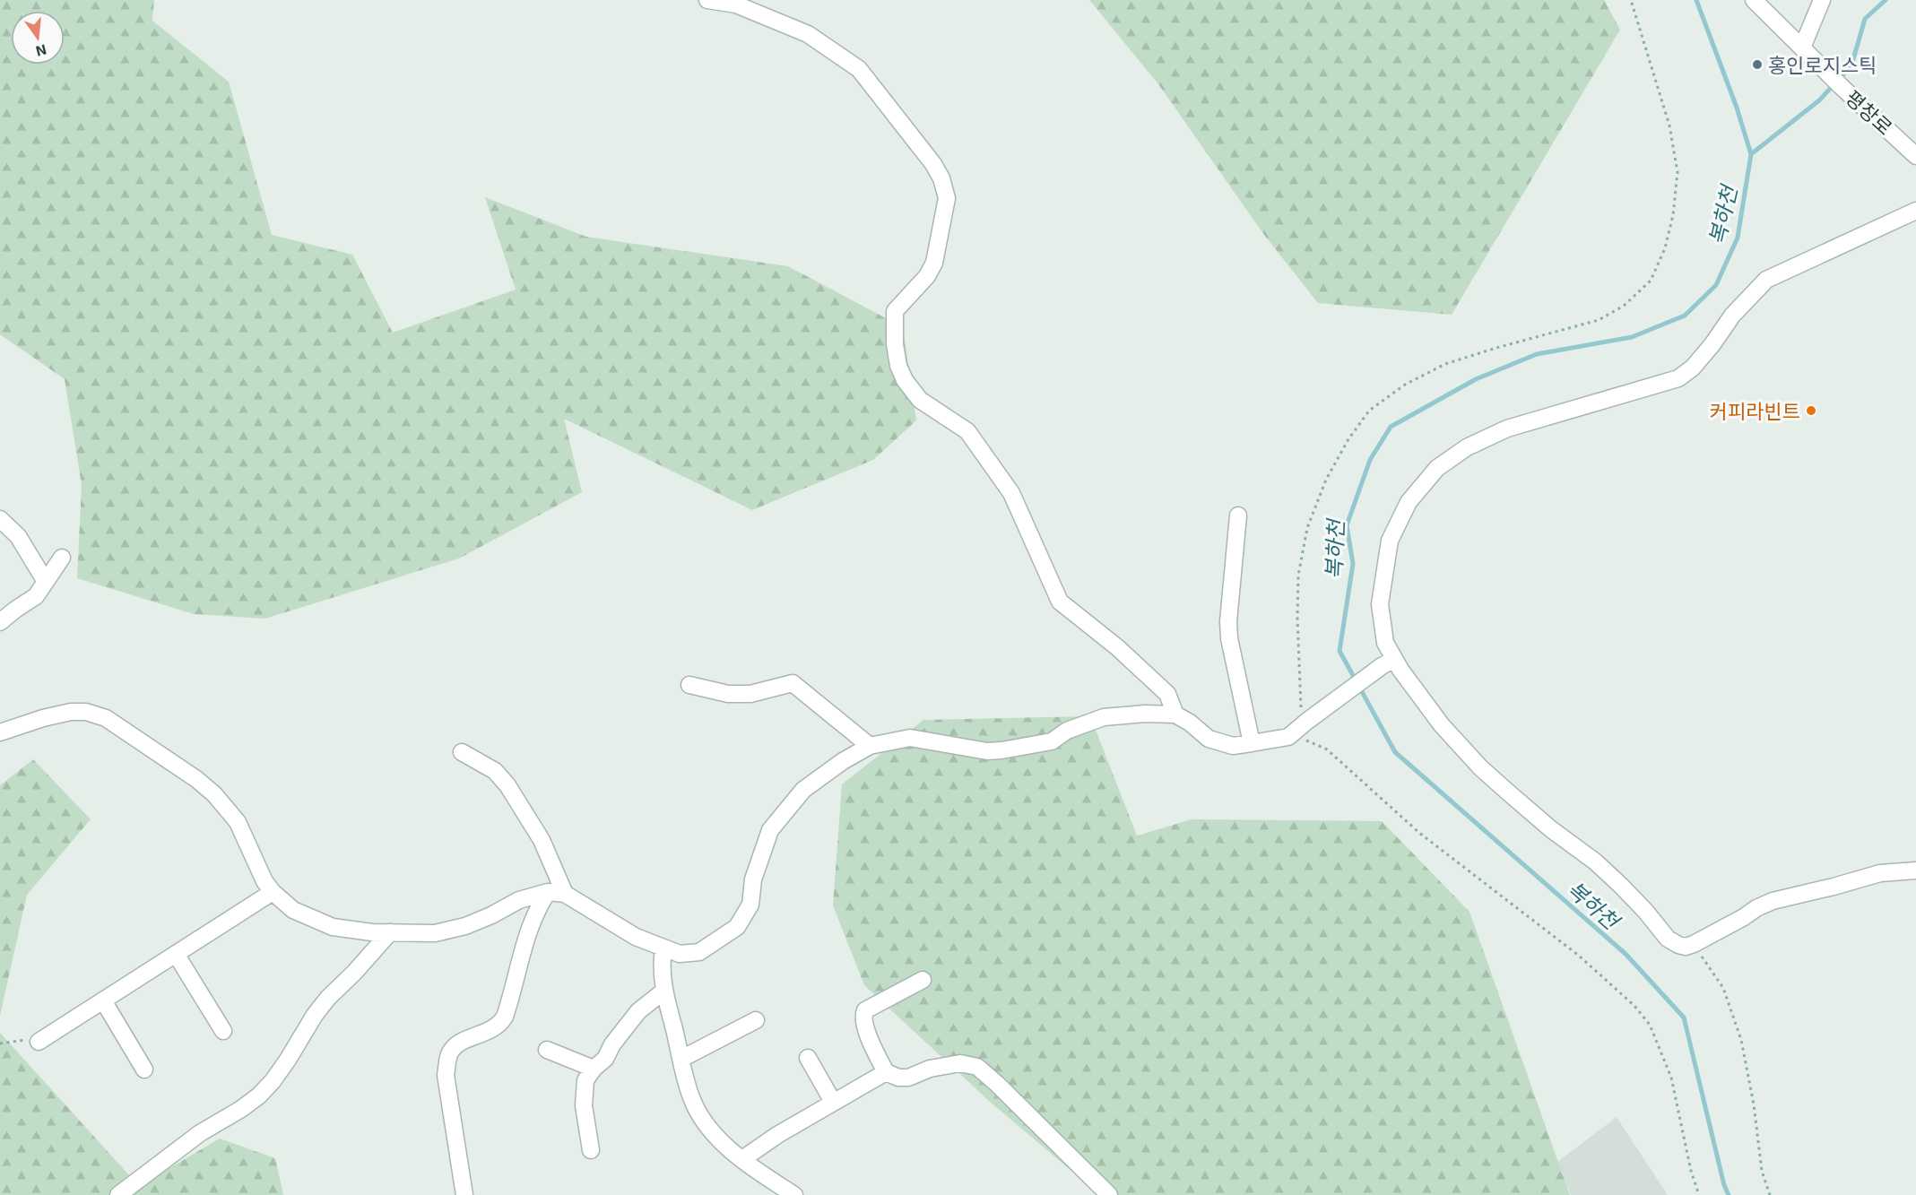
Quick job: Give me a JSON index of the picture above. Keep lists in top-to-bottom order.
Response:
{
  "streets": {
    "street": ["평창로"]
  },
  "water": ["복하천"],
  "places": ["홍인로지스틱", "커피라빈트"],
  "north": "bottom"
}
